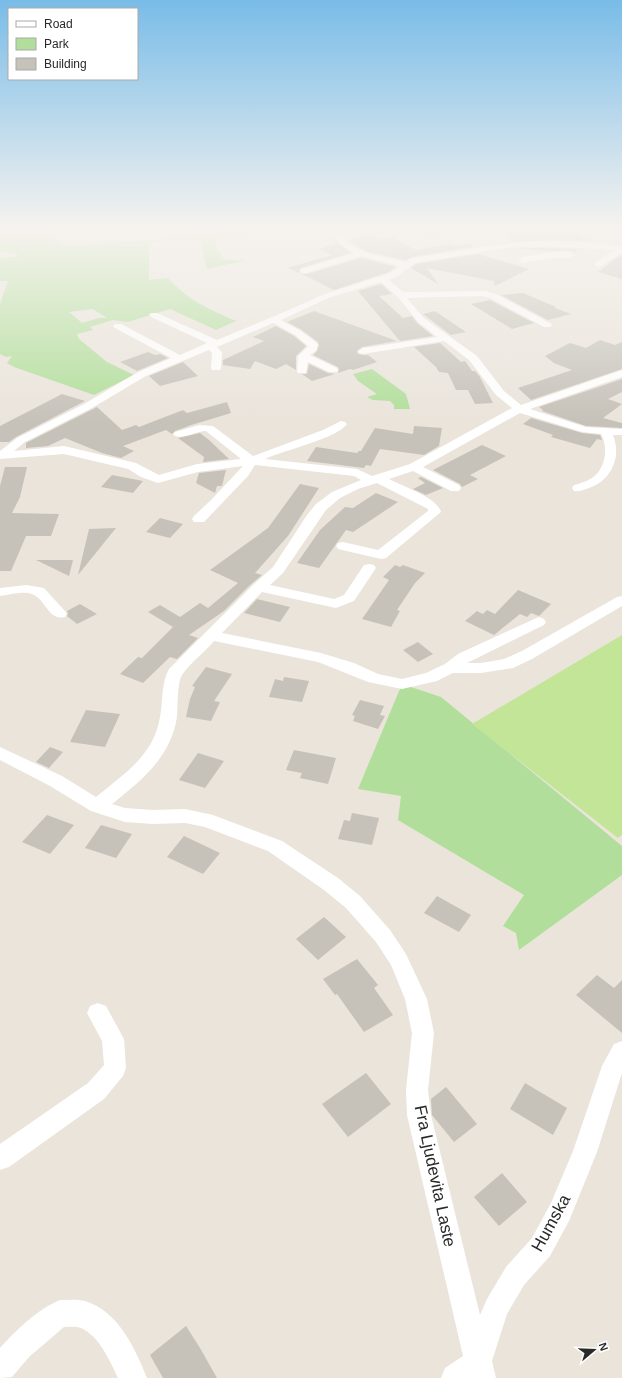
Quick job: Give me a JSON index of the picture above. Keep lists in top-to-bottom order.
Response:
{
  "streets": {
    "street": ["Fra Ljudevita Laste", "Humska"]
  },
  "crossings": [
    ["Fra Ljudevita Laste", "Humska"]
  ],
  "legend": ["Road", "Park", "Building"],
  "north": "right"
}
